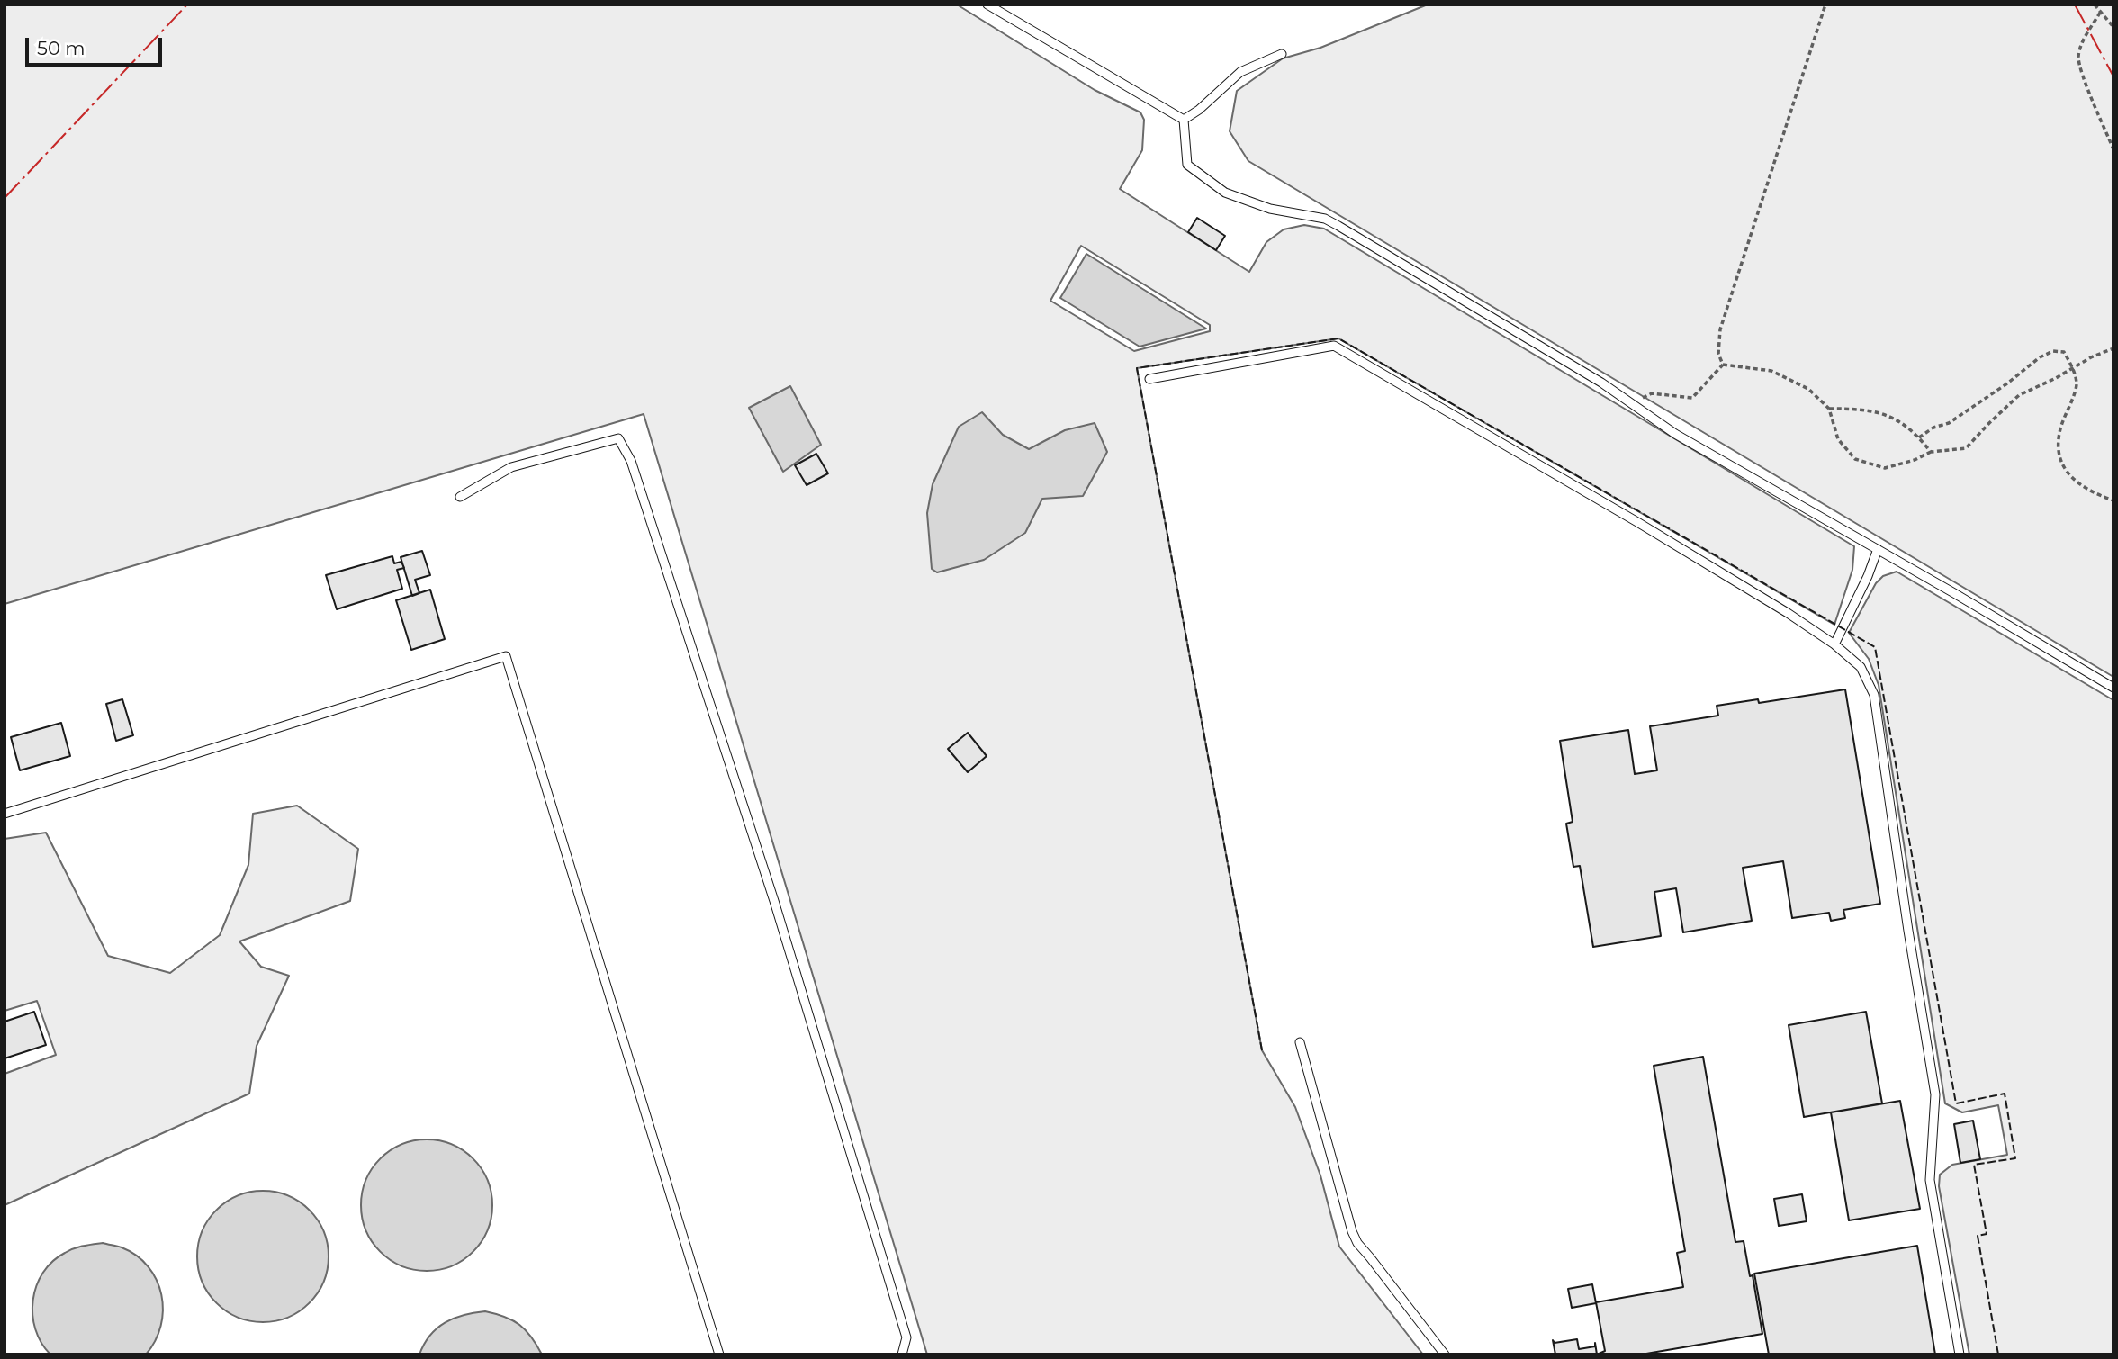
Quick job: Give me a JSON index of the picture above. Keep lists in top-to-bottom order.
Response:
{
  "scale_bar": "50 m"
}
